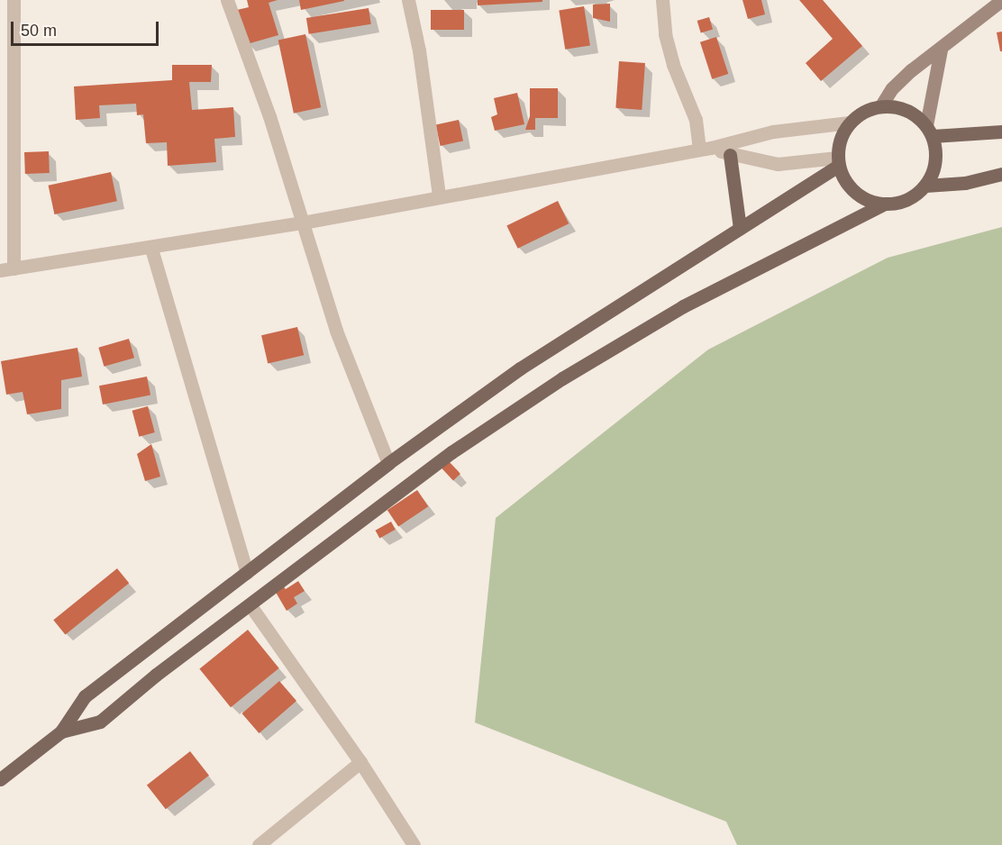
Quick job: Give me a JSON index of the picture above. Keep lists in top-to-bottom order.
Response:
{
  "scale_bar": "50 m"
}
